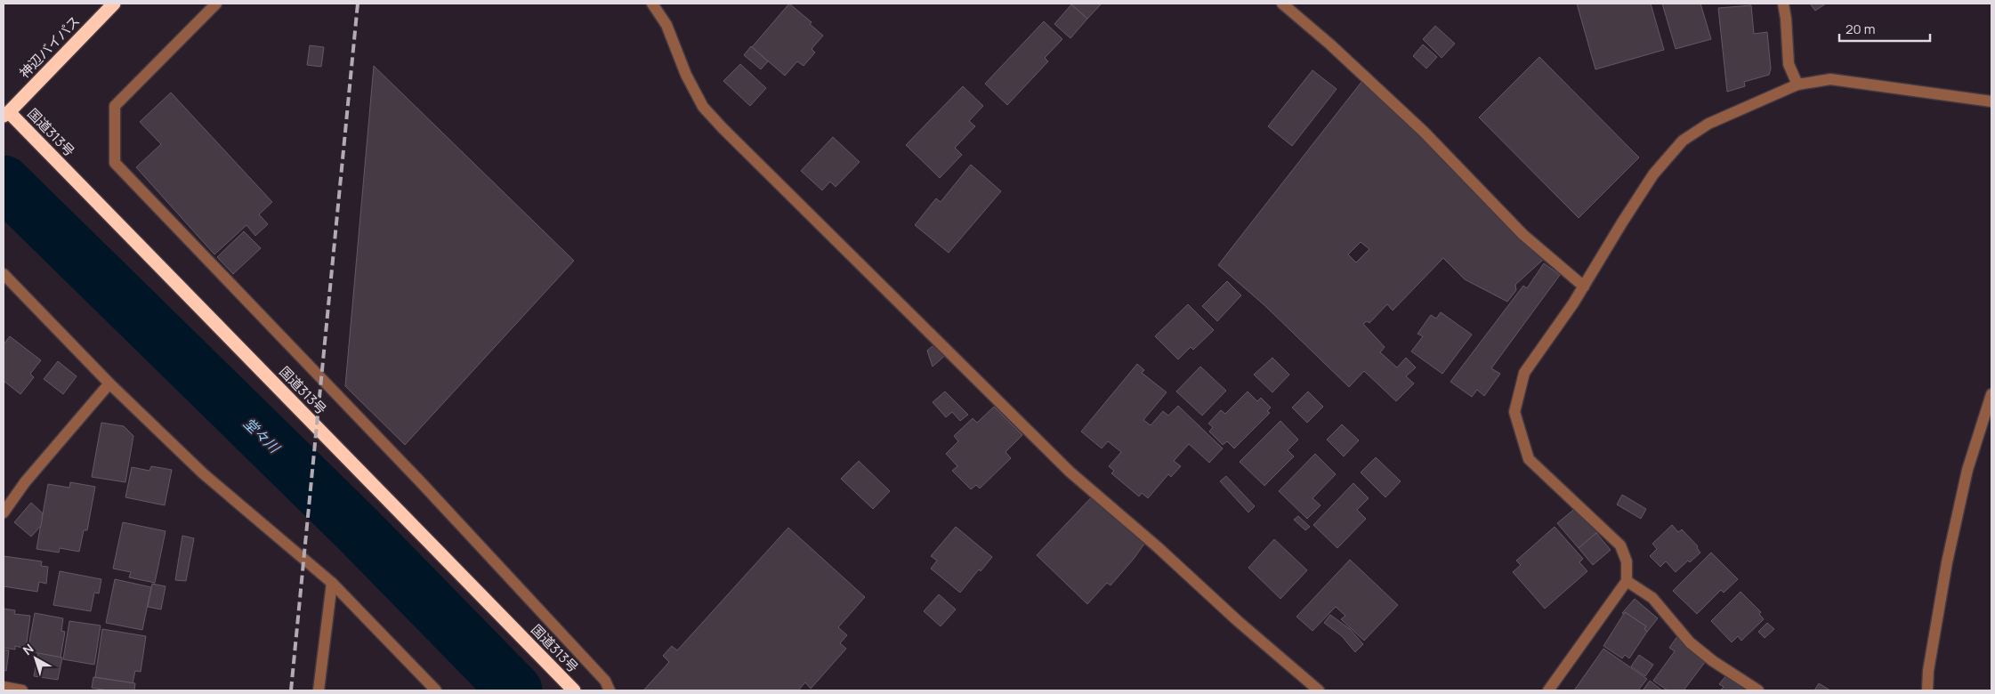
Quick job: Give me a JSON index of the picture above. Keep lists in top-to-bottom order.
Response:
{
  "streets": {
    "highway": ["神辺バイパス", "国道313号"]
  },
  "crossings": [
    ["神辺バイパス", "国道313号"]
  ],
  "water": ["堂々川"],
  "scale_bar": "20 m",
  "north": "top left"
}
